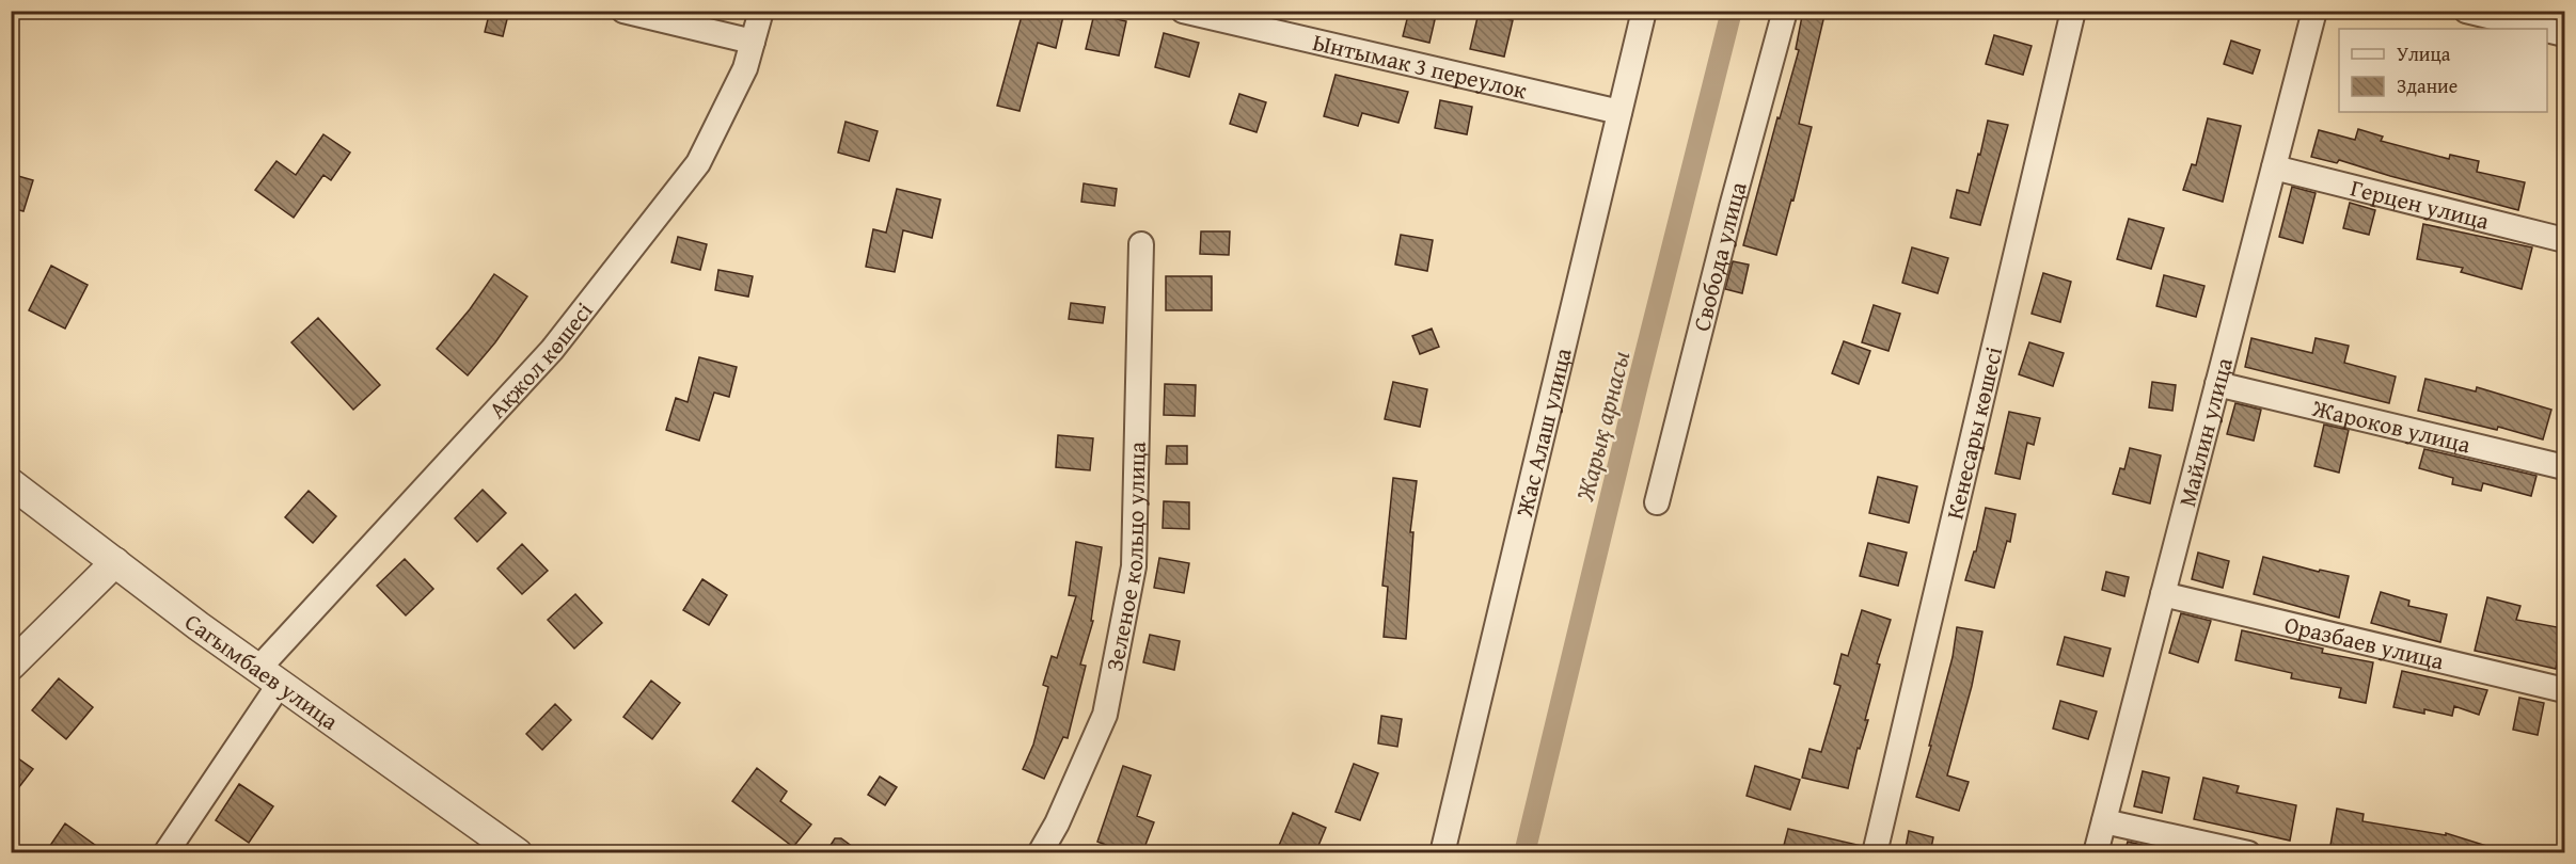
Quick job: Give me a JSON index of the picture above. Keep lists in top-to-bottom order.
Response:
{
  "streets": {
    "street": [
      "Ынтымак 3 переулок",
      "Герцен улица",
      "Свобода улица",
      "Ақжол көшесі",
      "Жароков улица",
      "Жас Алаш улица",
      "Кенесары көшесі",
      "Майлин улица",
      "Зеленое кольцо улица",
      "Оразбаев улица",
      "Сагымбаев улица"
    ]
  },
  "crossings": [
    ["Ынтымак 3 переулок", "Жас Алаш улица"],
    ["Герцен улица", "Майлин улица"],
    ["Ақжол көшесі", "Сагымбаев улица"],
    ["Жароков улица", "Майлин улица"],
    ["Майлин улица", "Оразбаев улица"]
  ],
  "water": ["Жарық арнасы"],
  "legend": ["Улица", "Здание"]
}
